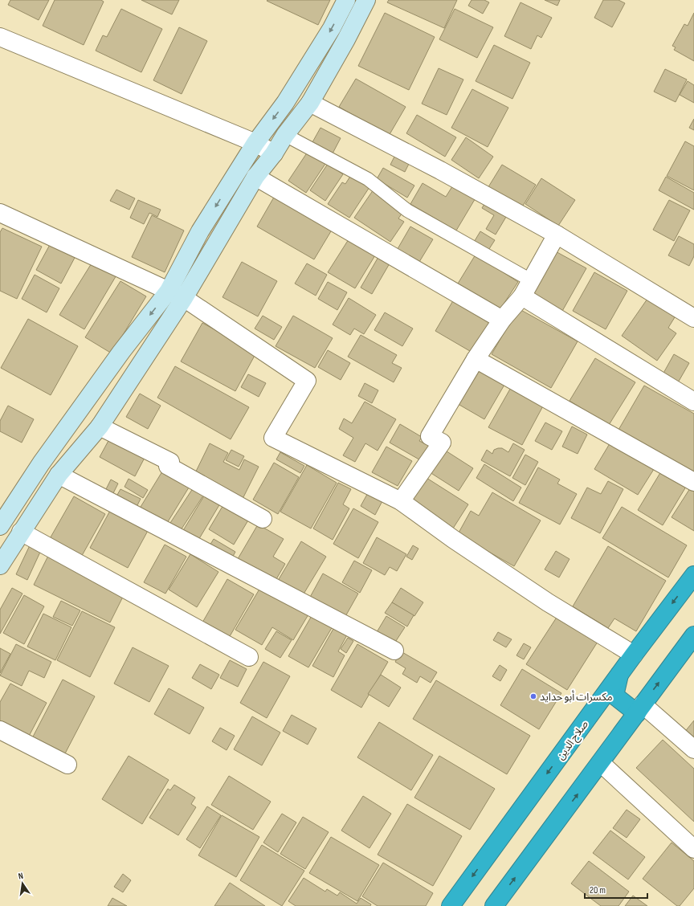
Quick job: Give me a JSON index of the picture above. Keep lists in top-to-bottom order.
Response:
{
  "streets": {
    "highway": ["صلاح الدين"]
  },
  "places": ["مكسرات أبو حدايد"],
  "scale_bar": "20 m",
  "north": "top"
}
